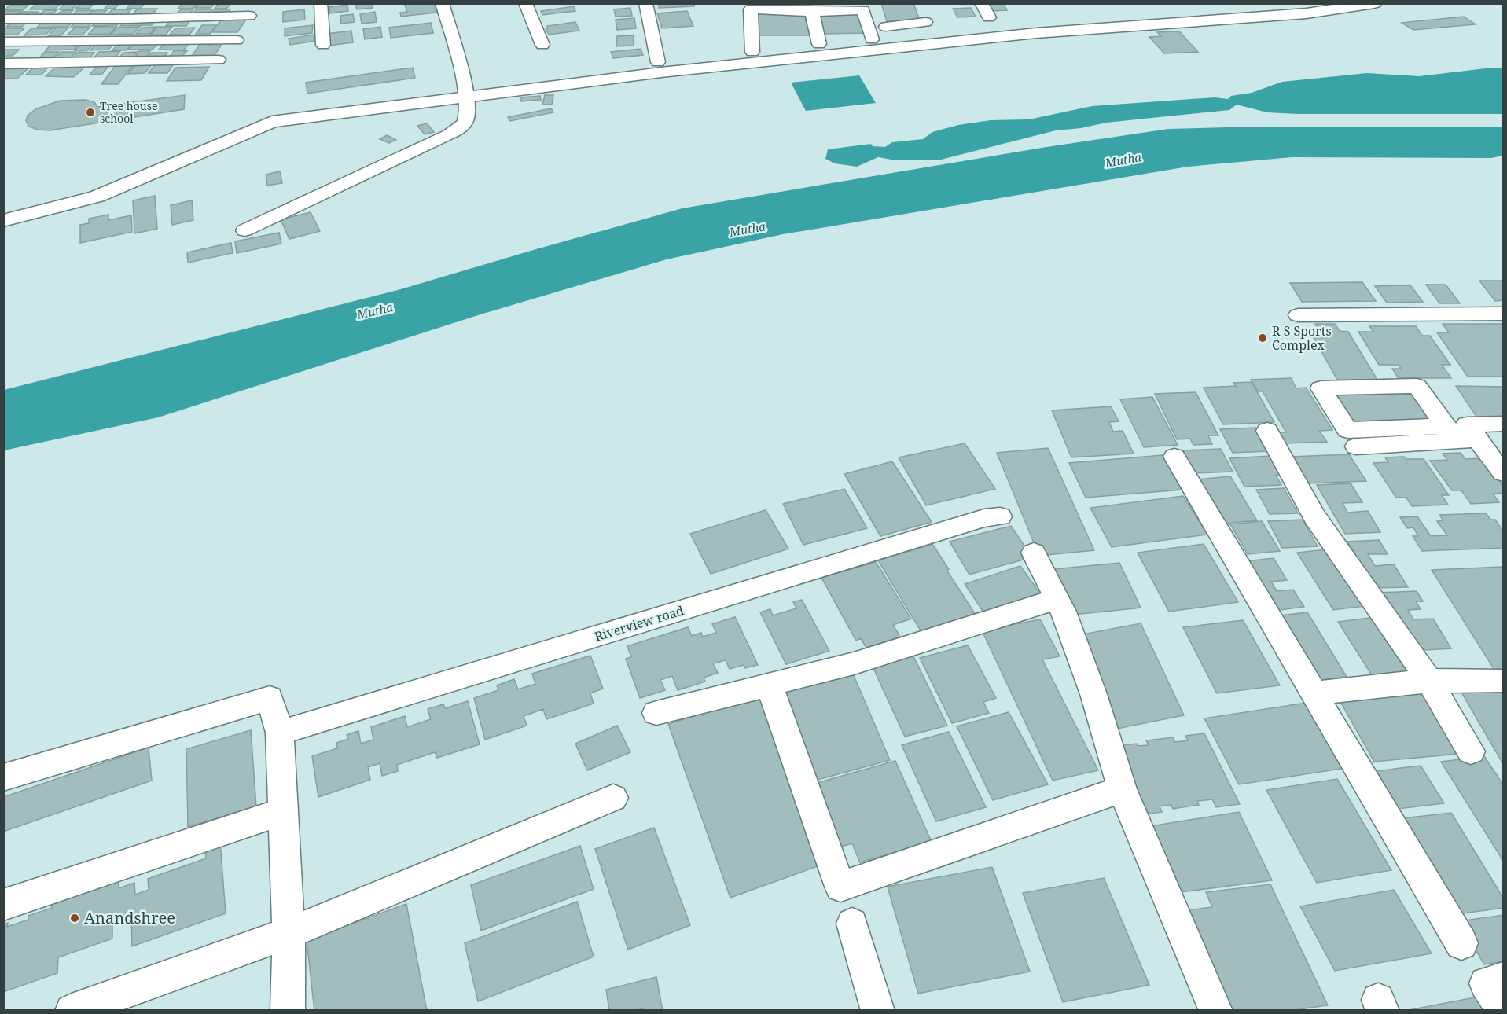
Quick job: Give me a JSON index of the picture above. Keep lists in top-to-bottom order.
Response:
{
  "streets": {
    "street": ["Riverview road"]
  },
  "water": ["Mutha"],
  "places": ["Tree house school", "R S Sports Complex", "Anandshree"]
}
